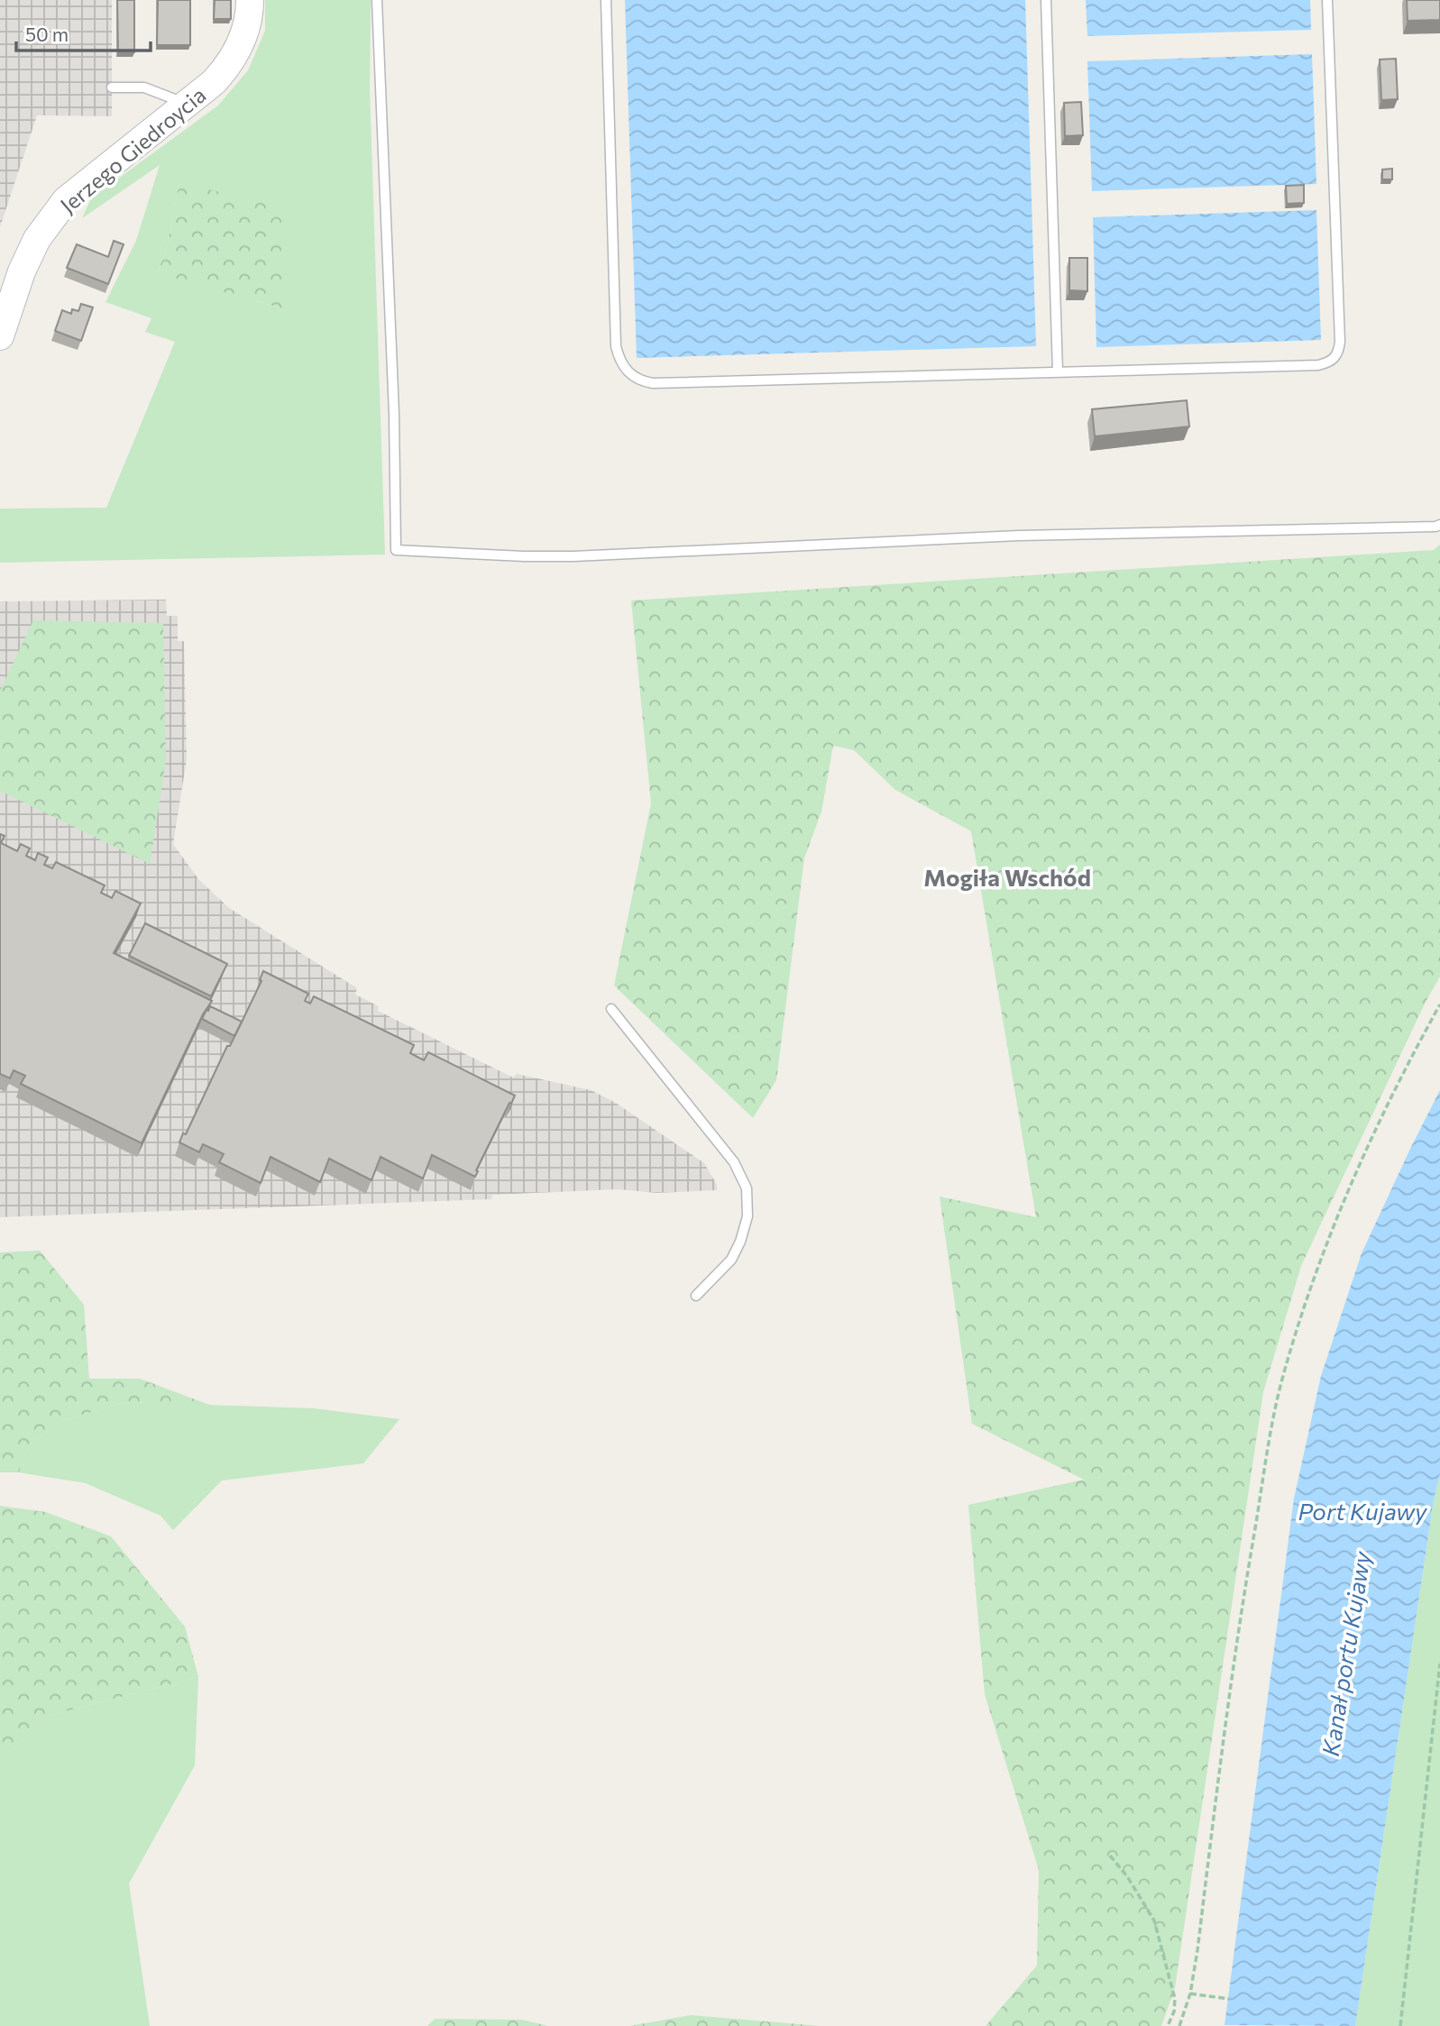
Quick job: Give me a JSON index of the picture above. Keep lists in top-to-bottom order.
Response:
{
  "streets": {
    "street": ["Jerzego Giedroycia"]
  },
  "districts": ["Mogiła Wschód"],
  "water": ["Port Kujawy", "Kanał portu Kujawy"],
  "scale_bar": "50 m"
}
